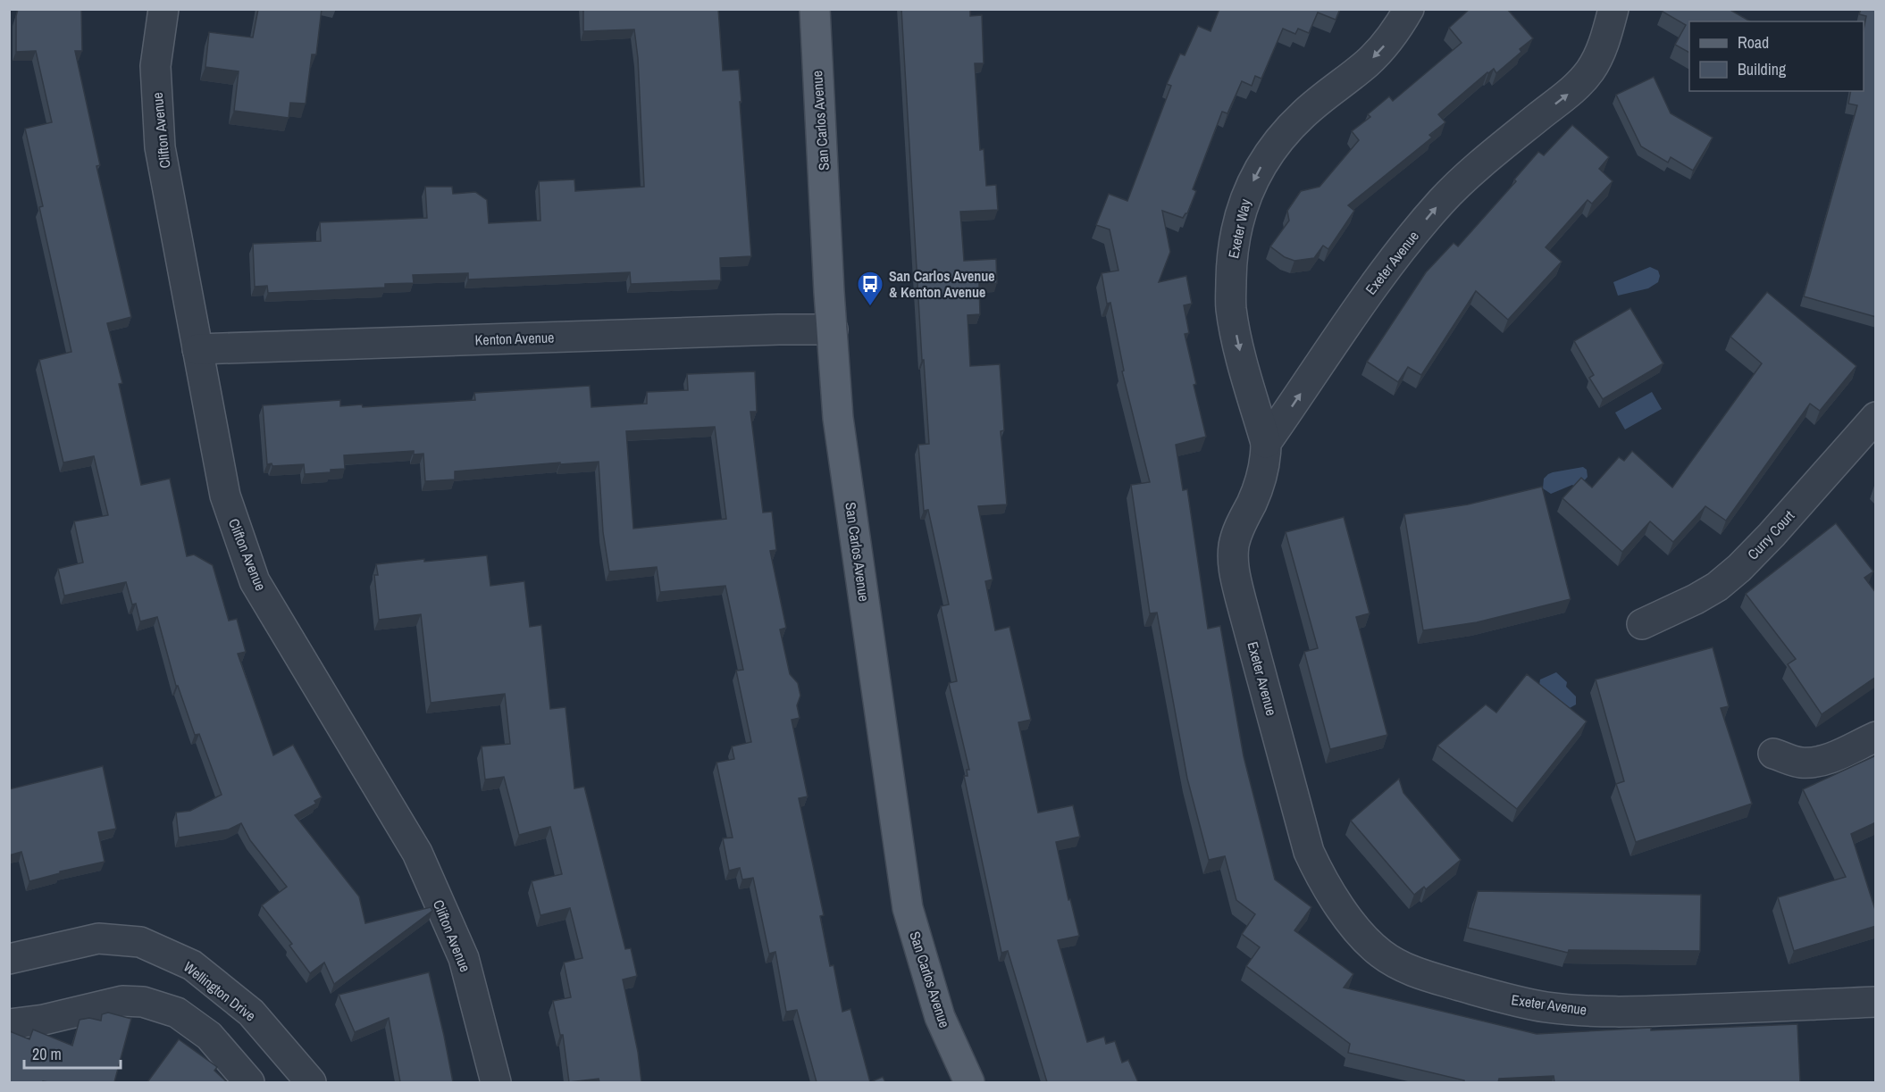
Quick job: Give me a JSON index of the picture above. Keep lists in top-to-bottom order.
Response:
{
  "streets": {
    "main road": ["San Carlos Avenue"],
    "street": [
      "Clifton Avenue",
      "Exeter Way",
      "Exeter Avenue",
      "Kenton Avenue",
      "Curry Court",
      "Wellington Drive"
    ]
  },
  "crossings": [
    ["San Carlos Avenue", "Kenton Avenue"],
    ["Clifton Avenue", "Kenton Avenue"],
    ["Exeter Way", "Exeter Avenue"]
  ],
  "one_way": ["Exeter Way"],
  "places": {
    "bus stop": ["San Carlos Avenue & Kenton Avenue"]
  },
  "legend": ["Road", "Building"],
  "scale_bar": "20 m"
}
